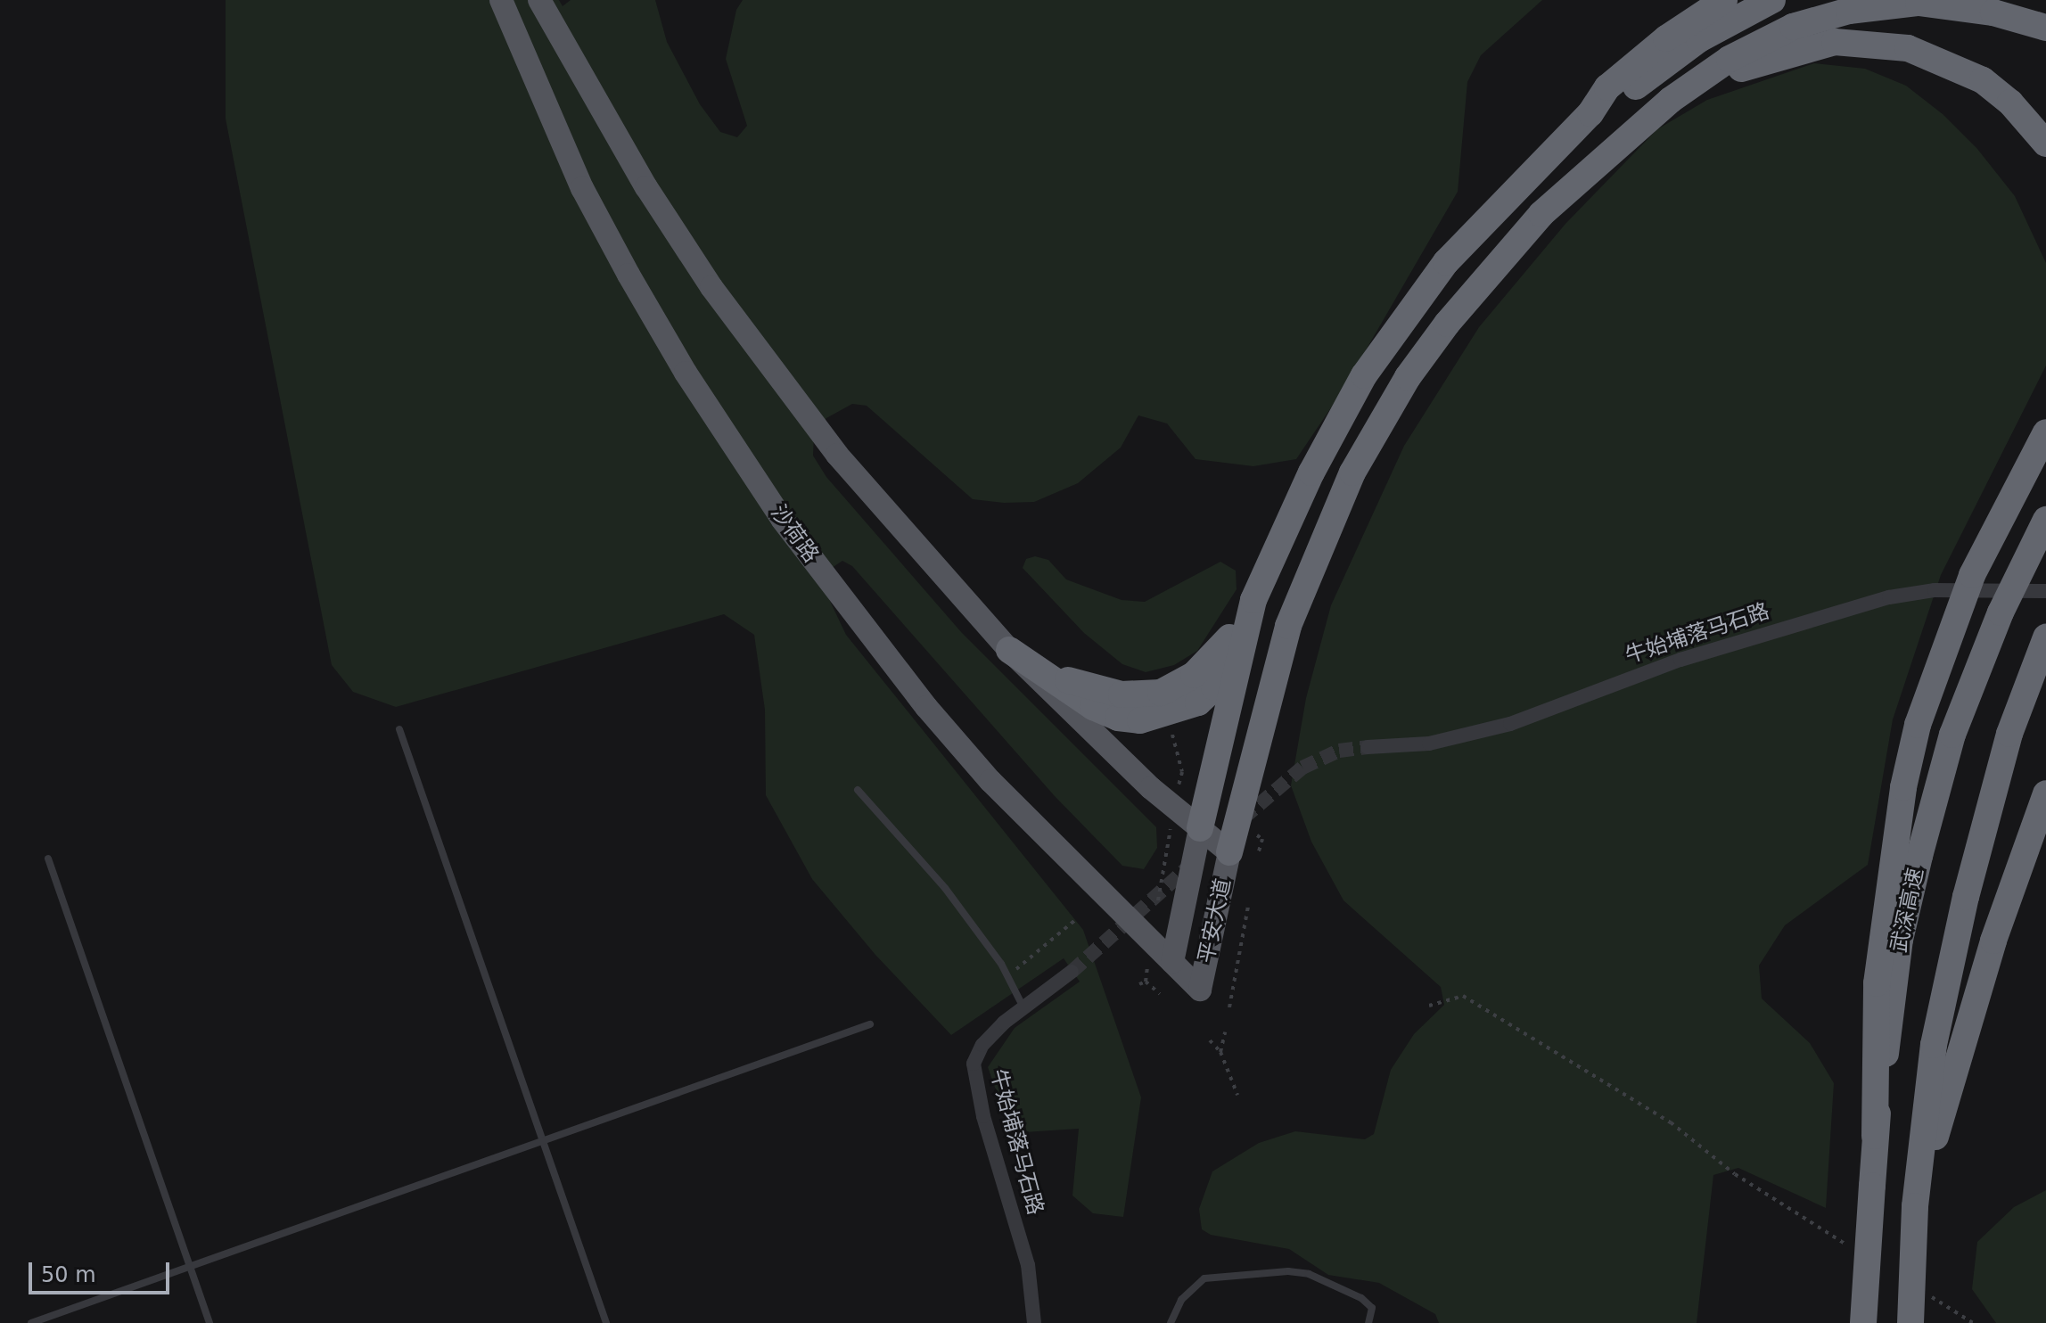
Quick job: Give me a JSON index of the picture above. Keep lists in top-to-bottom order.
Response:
{
  "streets": {
    "highway": ["武深高速"],
    "main road": ["沙荷路", "平安大道"],
    "street": ["牛始埔落马石路"]
  },
  "crossings": [
    ["沙荷路", "平安大道"]
  ],
  "scale_bar": "50 m"
}
